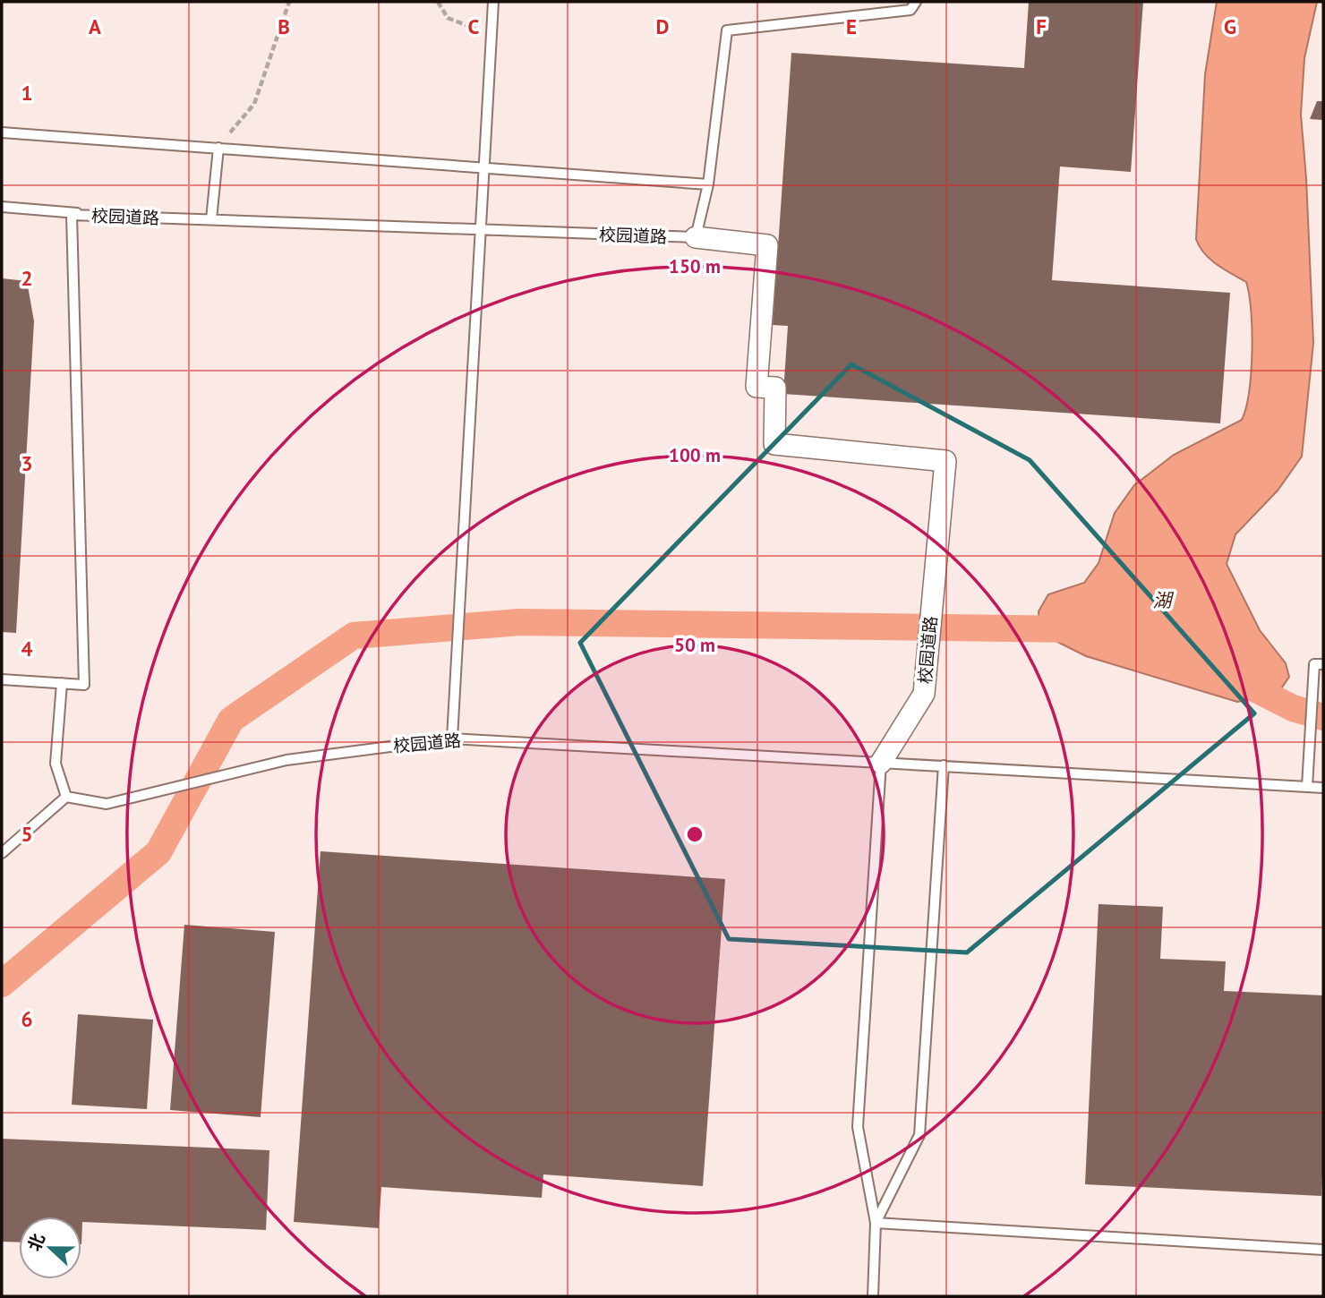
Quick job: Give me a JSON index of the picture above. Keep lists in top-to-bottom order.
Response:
{
  "streets": {
    "street": ["校园道路"]
  },
  "water": ["湖"],
  "north": "left",
  "grid": {
    "columns": [
      "A",
      "B",
      "C",
      "D",
      "E",
      "F",
      "G"
    ],
    "rows": [
      "1",
      "2",
      "3",
      "4",
      "5",
      "6"
    ]
  },
  "rings": ["150 m", "100 m", "50 m"]
}
